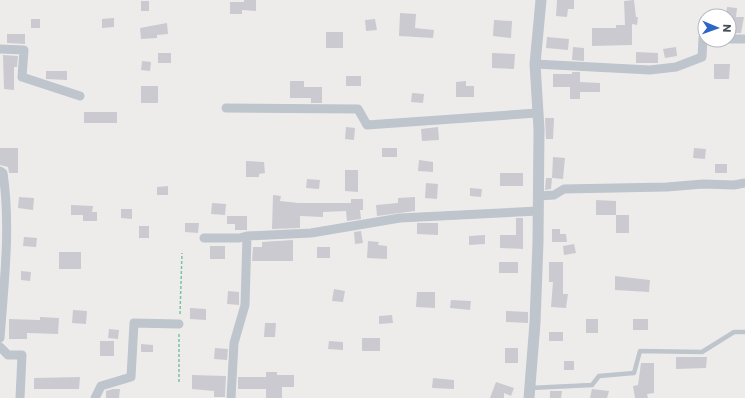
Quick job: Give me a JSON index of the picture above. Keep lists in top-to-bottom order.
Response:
{
  "north": "right"
}
